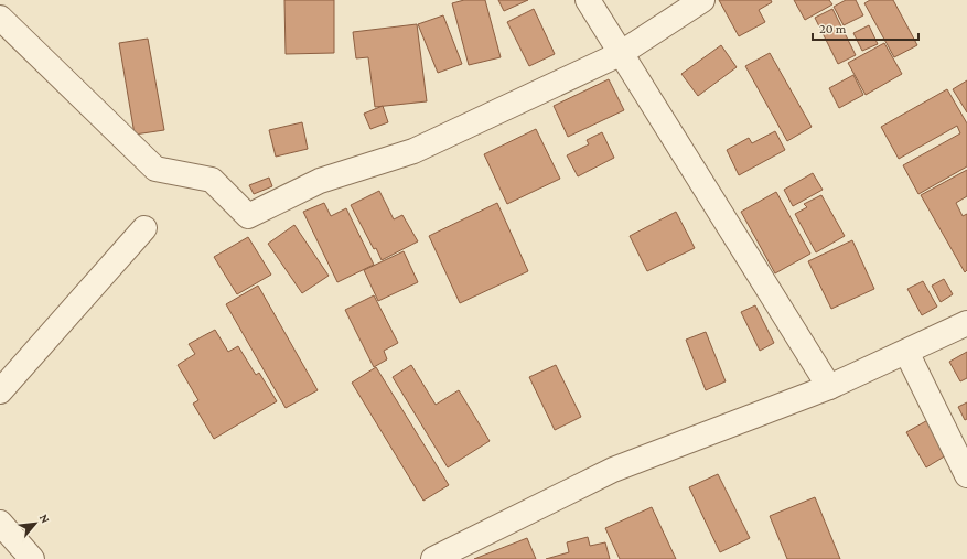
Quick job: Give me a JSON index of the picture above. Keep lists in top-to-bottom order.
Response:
{
  "scale_bar": "20 m",
  "north": "top right"
}
